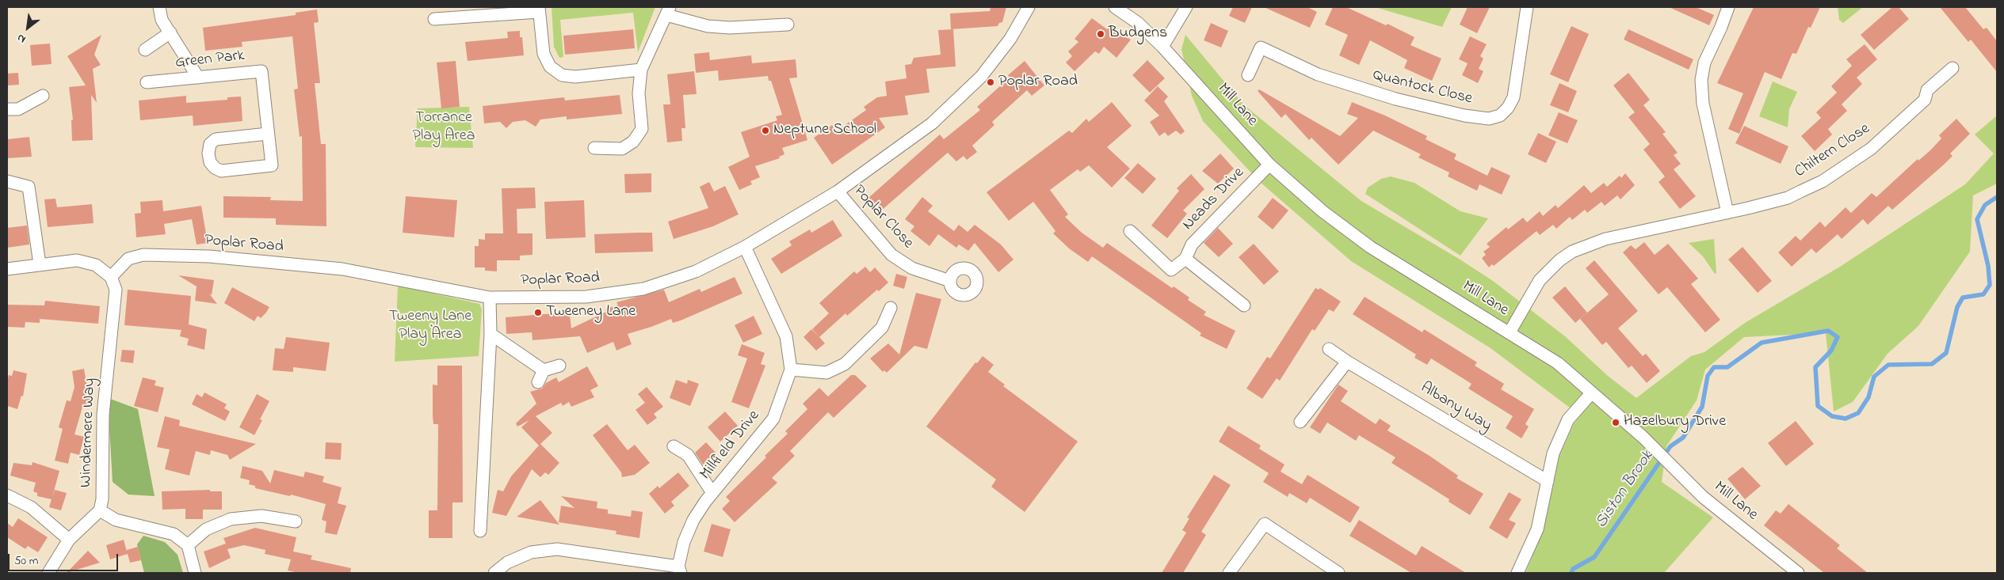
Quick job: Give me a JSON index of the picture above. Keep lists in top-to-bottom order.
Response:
{
  "streets": {
    "street": [
      "Green Park",
      "Quantock Close",
      "Mill Lane",
      "Chiltern Close",
      "Neads Drive",
      "Poplar Close",
      "Poplar Road",
      "Albany Way",
      "Windermere Way",
      "Millfield Drive"
    ]
  },
  "crossings": [
    ["Mill Lane", "Chiltern Close"],
    ["Mill Lane", "Neads Drive"],
    ["Poplar Close", "Poplar Road"],
    ["Poplar Road", "Windermere Way"],
    ["Poplar Road", "Millfield Drive"]
  ],
  "water": ["Siston Brook"],
  "parks": ["Torrance Play Area", "Tweeny Lane Play Area"],
  "places": [
    "Budgens",
    "Poplar Road",
    "Neptune School",
    "Tweeney Lane",
    "Hazelbury Drive"
  ],
  "scale_bar": "50 m",
  "north": "bottom left"
}
